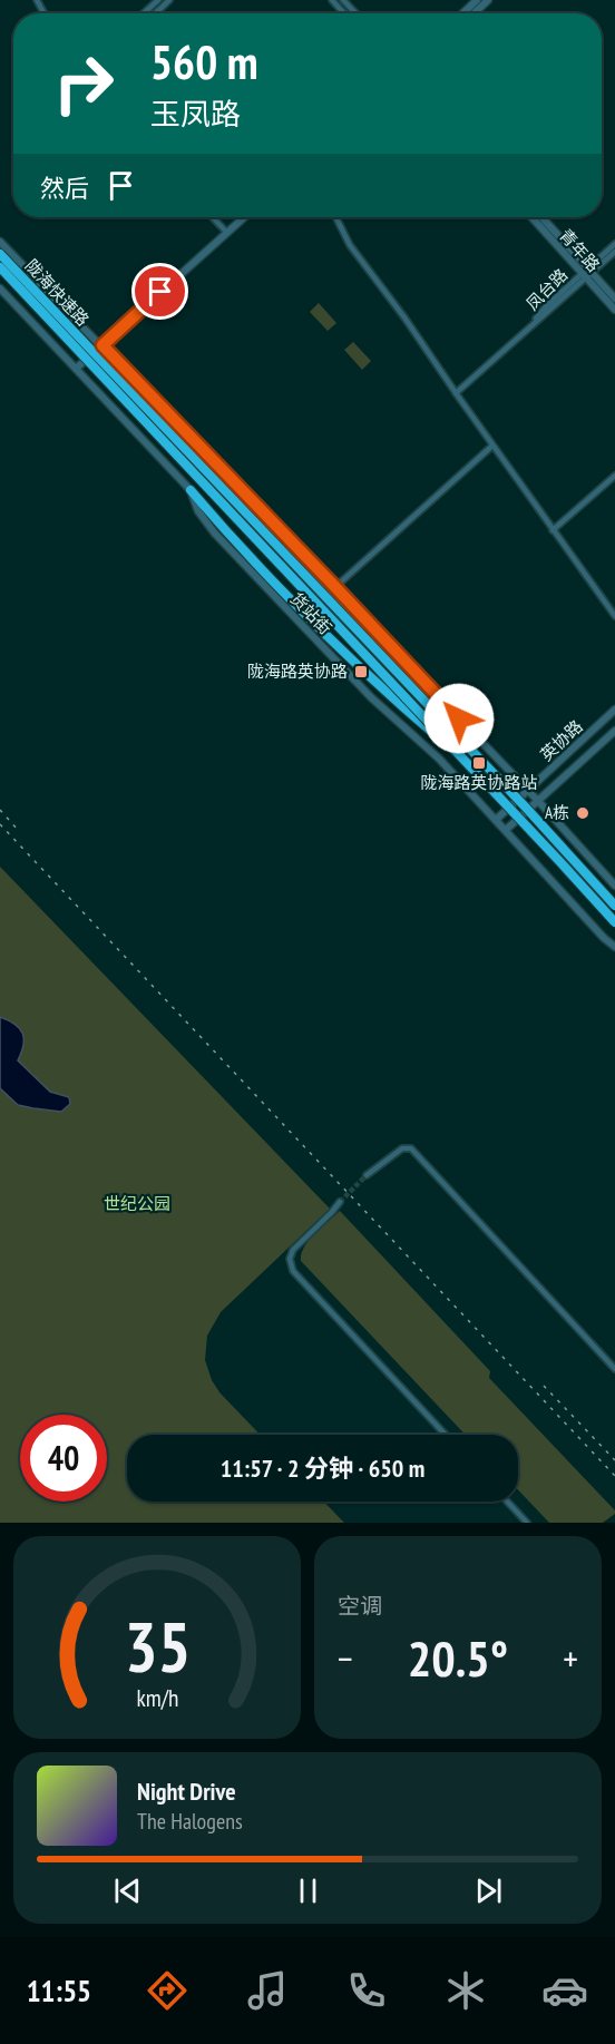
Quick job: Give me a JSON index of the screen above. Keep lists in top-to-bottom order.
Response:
{
  "streets": {
    "highway": ["陇海快速路"],
    "street": [
      "青年路",
      "凤台路",
      "货站街",
      "英协路"
    ]
  },
  "crossings": [
    ["青年路", "凤台路"],
    ["货站街", "英协路"]
  ],
  "parks": ["世纪公园"],
  "places": {
    "transit": ["陇海路英协路", "陇海路英协路站"],
    "other": ["A栋"]
  },
  "page": {
    "turn": ["560 m", "玉凤路"],
    "then": "然后",
    "limit": "40",
    "trip": "11:57 · 2 分钟 · 650 m",
    "tile": "空调",
    "heat": ["−", "20.5°", "+"],
    "song": ["Night Drive", "The Halogens"],
    "tabs": "11:55",
    "gauge": ["35", "km/h"]
  }
}
